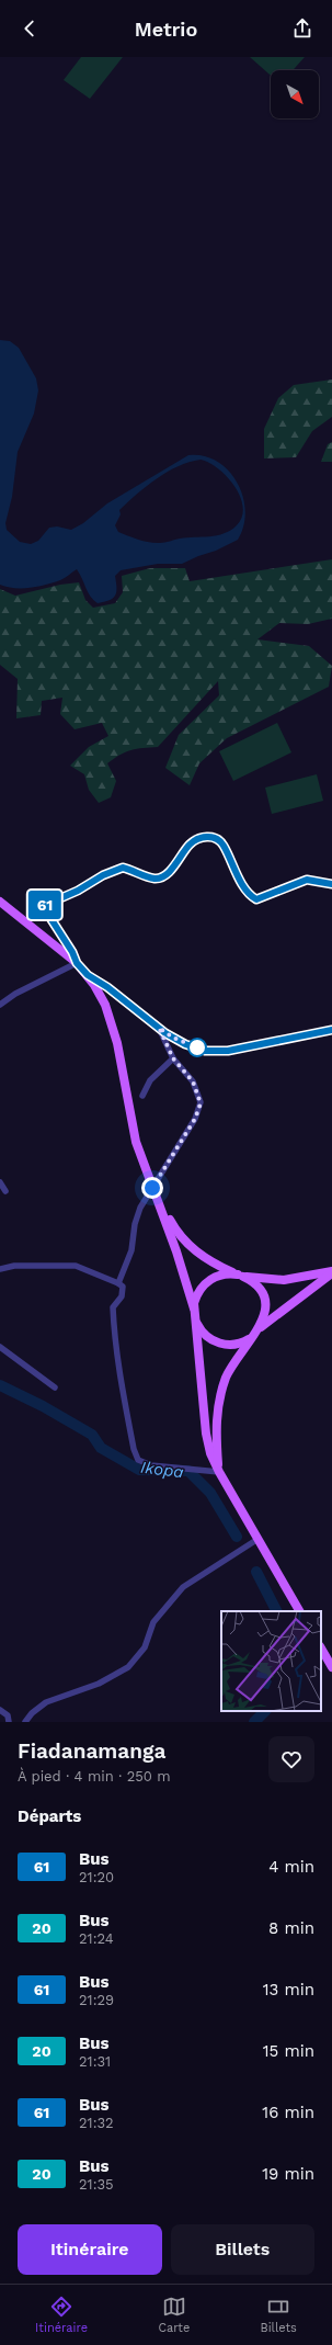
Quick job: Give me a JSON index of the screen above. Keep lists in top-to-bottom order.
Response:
{
  "water": ["Ikopa"],
  "lines": ["bus line 61"],
  "north": "bottom right",
  "page": {
    "header": "Metrio",
    "on_map": "61",
    "heading": [
      ["Fiadanamanga", "À pied · 4 min · 250 m"],
      "Départs"
    ],
    "list": [
      {
        "mark": "61",
        "name": "Bus",
        "note": "21:20",
        "value": "4 min"
      },
      {
        "mark": "20",
        "name": "Bus",
        "note": "21:24",
        "value": "8 min"
      },
      {
        "mark": "61",
        "name": "Bus",
        "note": "21:29",
        "value": "13 min"
      },
      {
        "mark": "20",
        "name": "Bus",
        "note": "21:31",
        "value": "15 min"
      },
      {
        "mark": "61",
        "name": "Bus",
        "note": "21:32",
        "value": "16 min"
      },
      {
        "mark": "20",
        "name": "Bus",
        "note": "21:35",
        "value": "19 min"
      }
    ],
    "buttons": ["Itinéraire", "Billets"],
    "tabs": ["Itinéraire", "Carte", "Billets"]
  }
}
